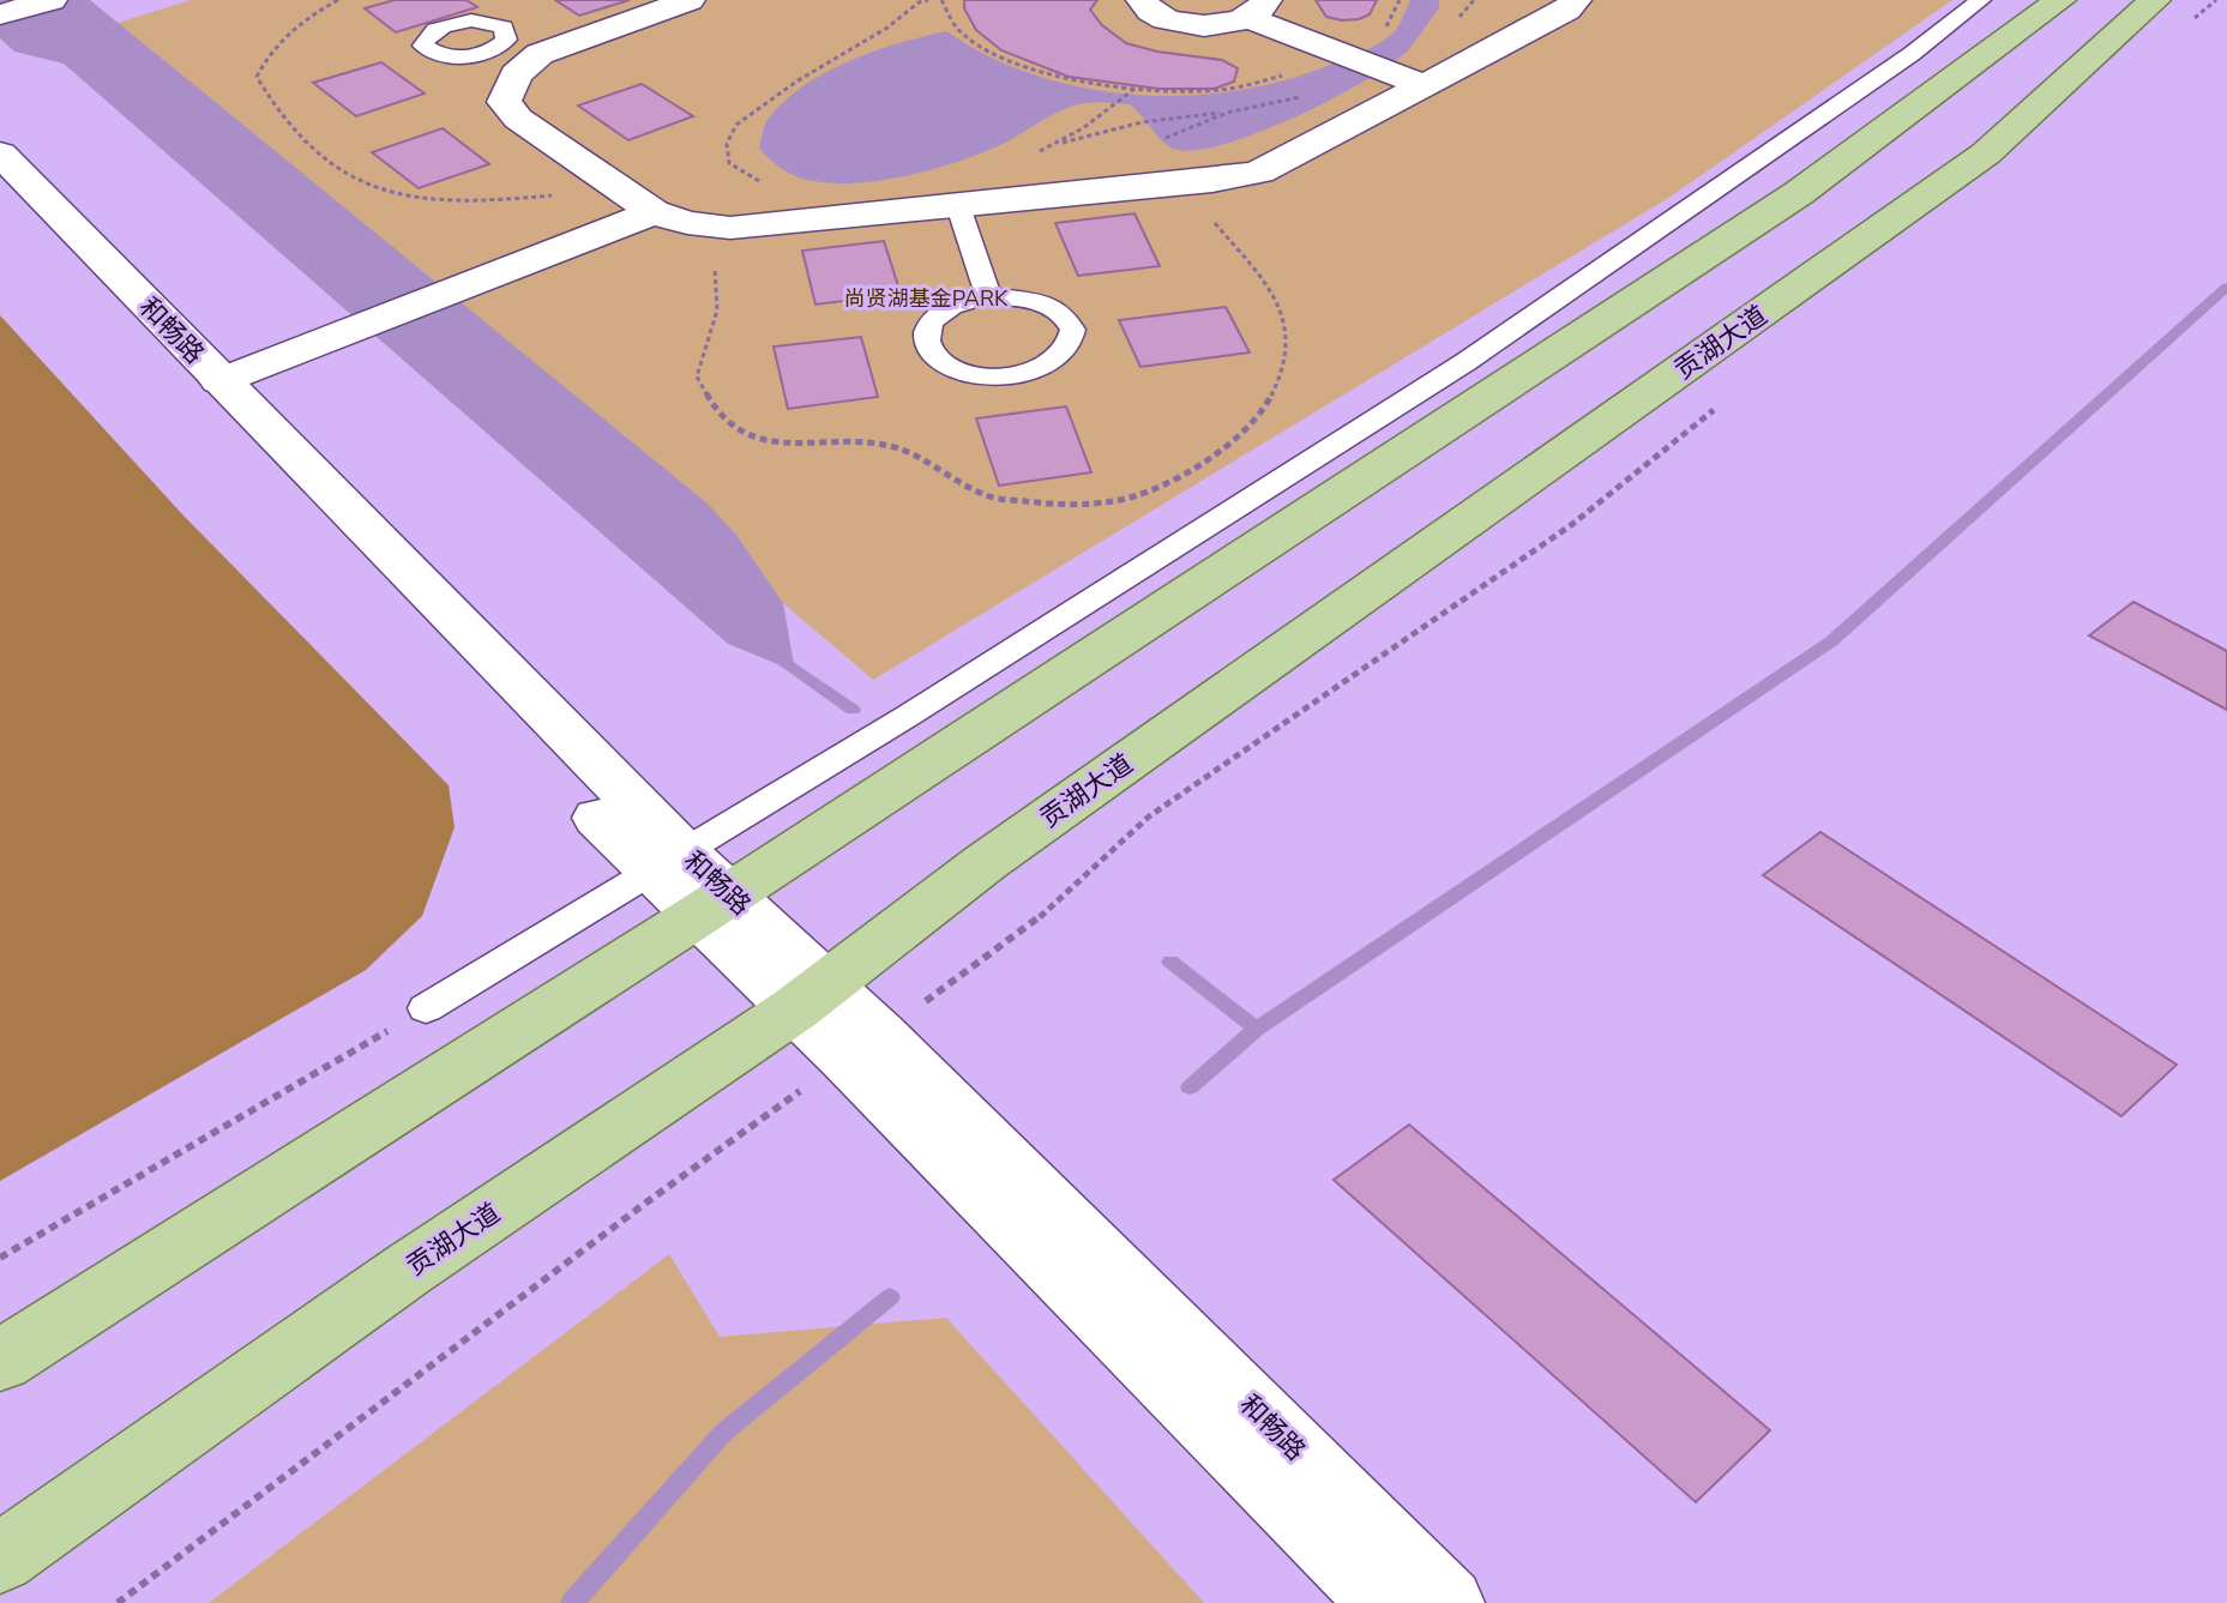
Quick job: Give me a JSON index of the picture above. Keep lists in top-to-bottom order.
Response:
{
  "streets": {
    "main road": ["贡湖大道"],
    "street": ["和畅路"]
  },
  "crossings": [
    ["和畅路", "贡湖大道"]
  ],
  "parks": ["尚贤湖基金PARK"]
}
